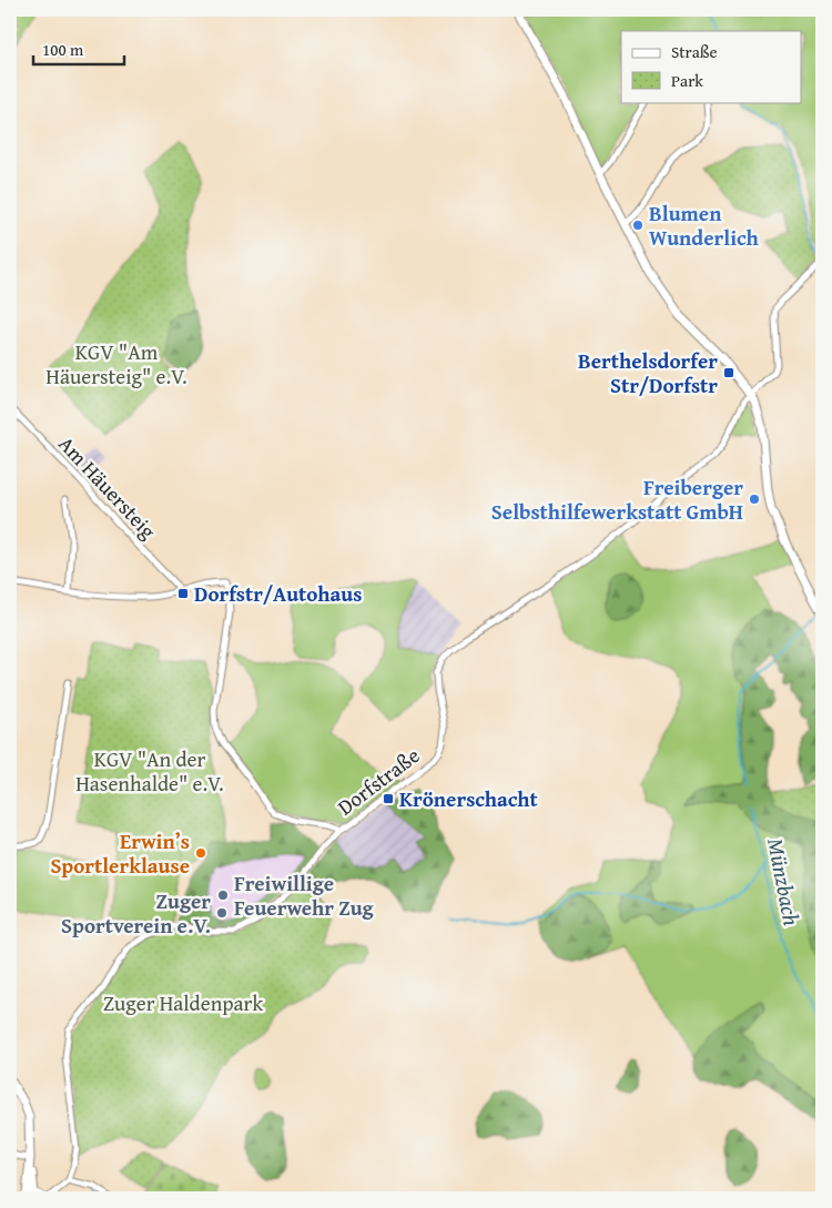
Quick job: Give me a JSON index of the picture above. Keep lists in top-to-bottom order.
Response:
{
  "streets": {
    "street": ["Am Häuersteig", "Dorfstraße"]
  },
  "crossings": [
    ["Am Häuersteig", "Dorfstraße"]
  ],
  "water": ["Münzbach"],
  "parks": ["KGV \"Am Häuersteig\" e.V.", "KGV \"An der Hasenhalde\" e.V.", "Zuger Haldenpark"],
  "places": {
    "other": [
      "Blumen Wunderlich",
      "Freiberger Selbsthilfewerkstatt GmbH",
      "Erwin’s Sportlerklause",
      "Freiwillige Feuerwehr Zug",
      "Zuger Sportverein e.V."
    ],
    "transit": ["Berthelsdorfer Str/Dorfstr", "Dorfstr/Autohaus", "Krönerschacht"]
  },
  "legend": ["Straße", "Park"],
  "scale_bar": "100 m"
}
